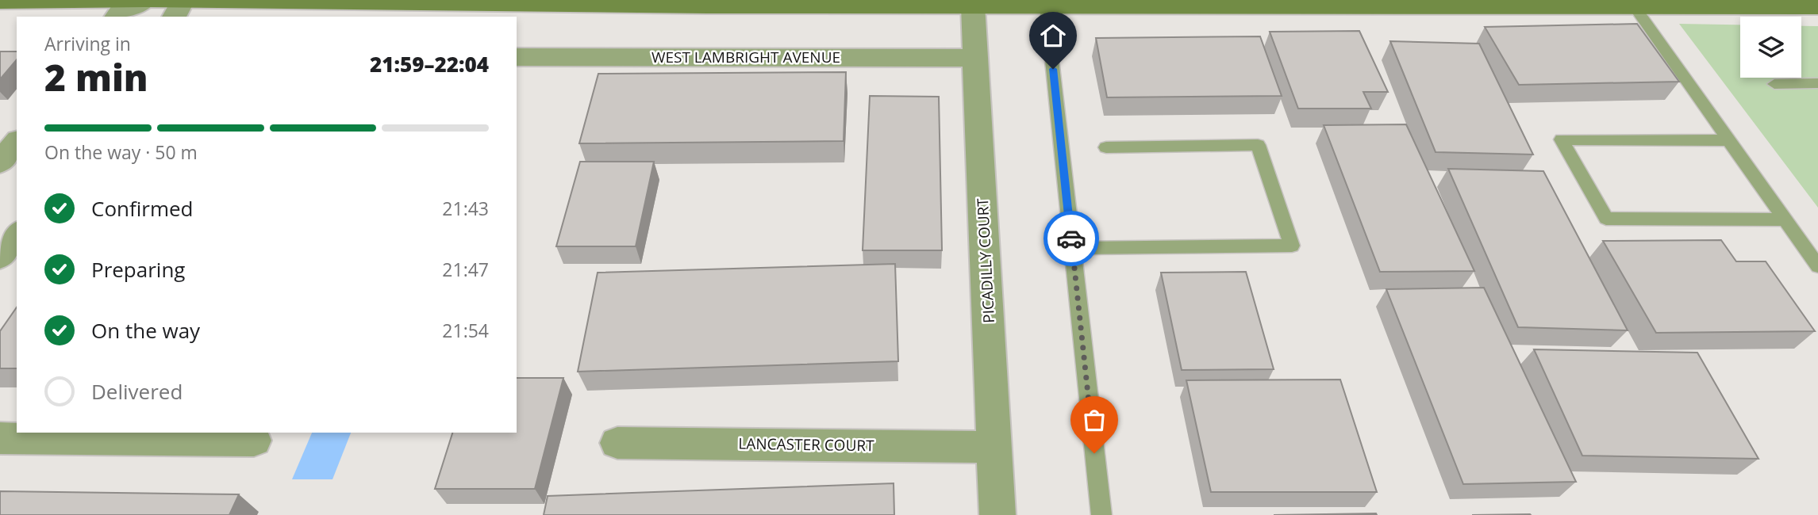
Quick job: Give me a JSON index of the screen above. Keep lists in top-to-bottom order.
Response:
{
  "streets": {
    "street": ["WEST LAMBRIGHT AVENUE", "PICADILLY COURT", "LANCASTER COURT"]
  },
  "crossings": [
    ["WEST LAMBRIGHT AVENUE", "PICADILLY COURT"],
    ["PICADILLY COURT", "LANCASTER COURT"]
  ],
  "page": {
    "heading": ["2 min", "Arriving in", "21:59–22:04"],
    "bar": "On the way · 50 m",
    "list": [
      ["Confirmed", "21:43"],
      ["Preparing", "21:47"],
      ["On the way", "21:54"],
      "Delivered"
    ]
  }
}
